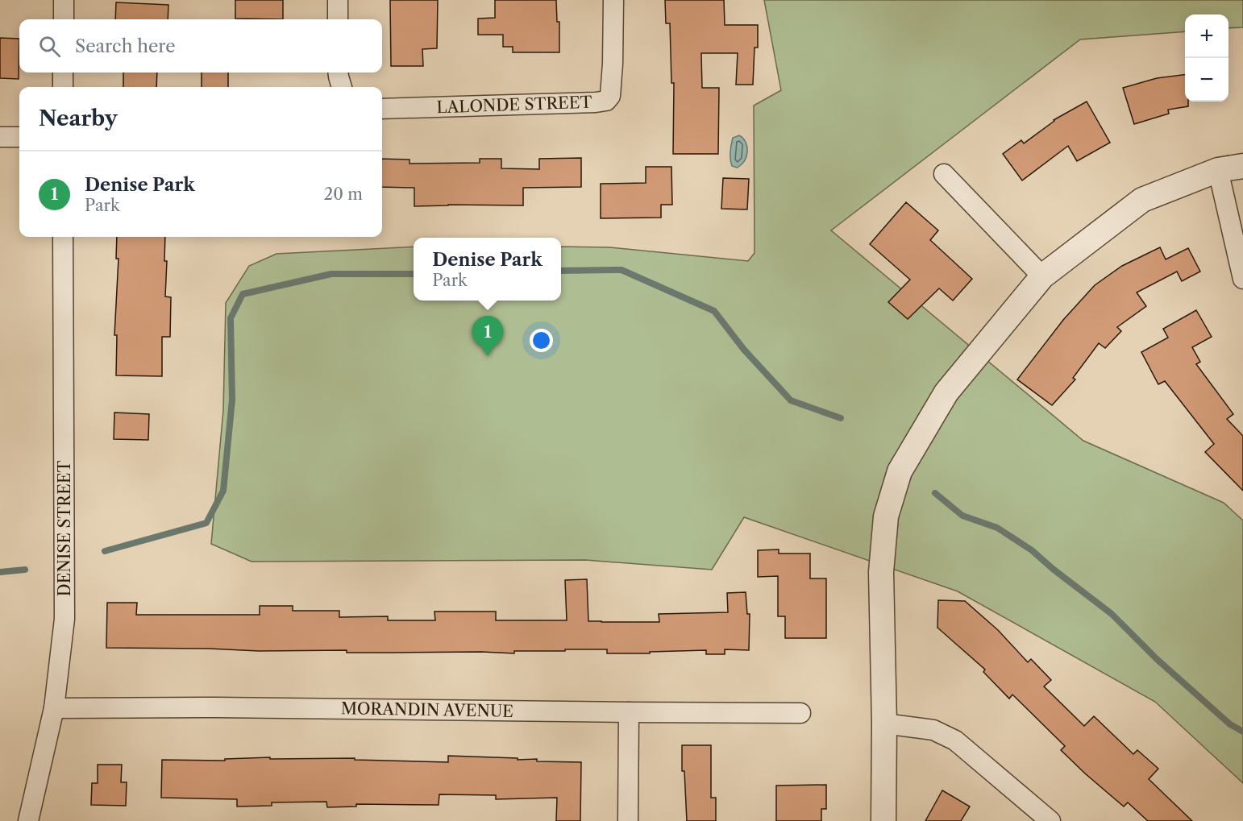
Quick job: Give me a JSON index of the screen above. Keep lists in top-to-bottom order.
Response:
{
  "streets": {
    "street": ["LALONDE STREET", "DENISE STREET", "MORANDIN AVENUE"]
  },
  "crossings": [
    ["DENISE STREET", "MORANDIN AVENUE"]
  ],
  "page": {
    "map_buttons": ["+", "−"],
    "search": "Search here",
    "heading": "Nearby",
    "list": [
      {
        "mark": "1",
        "name": "Denise Park",
        "note": "Park",
        "value": "20 m"
      }
    ],
    "popup": ["Denise Park", "Park"],
    "pins": "1"
  }
}
